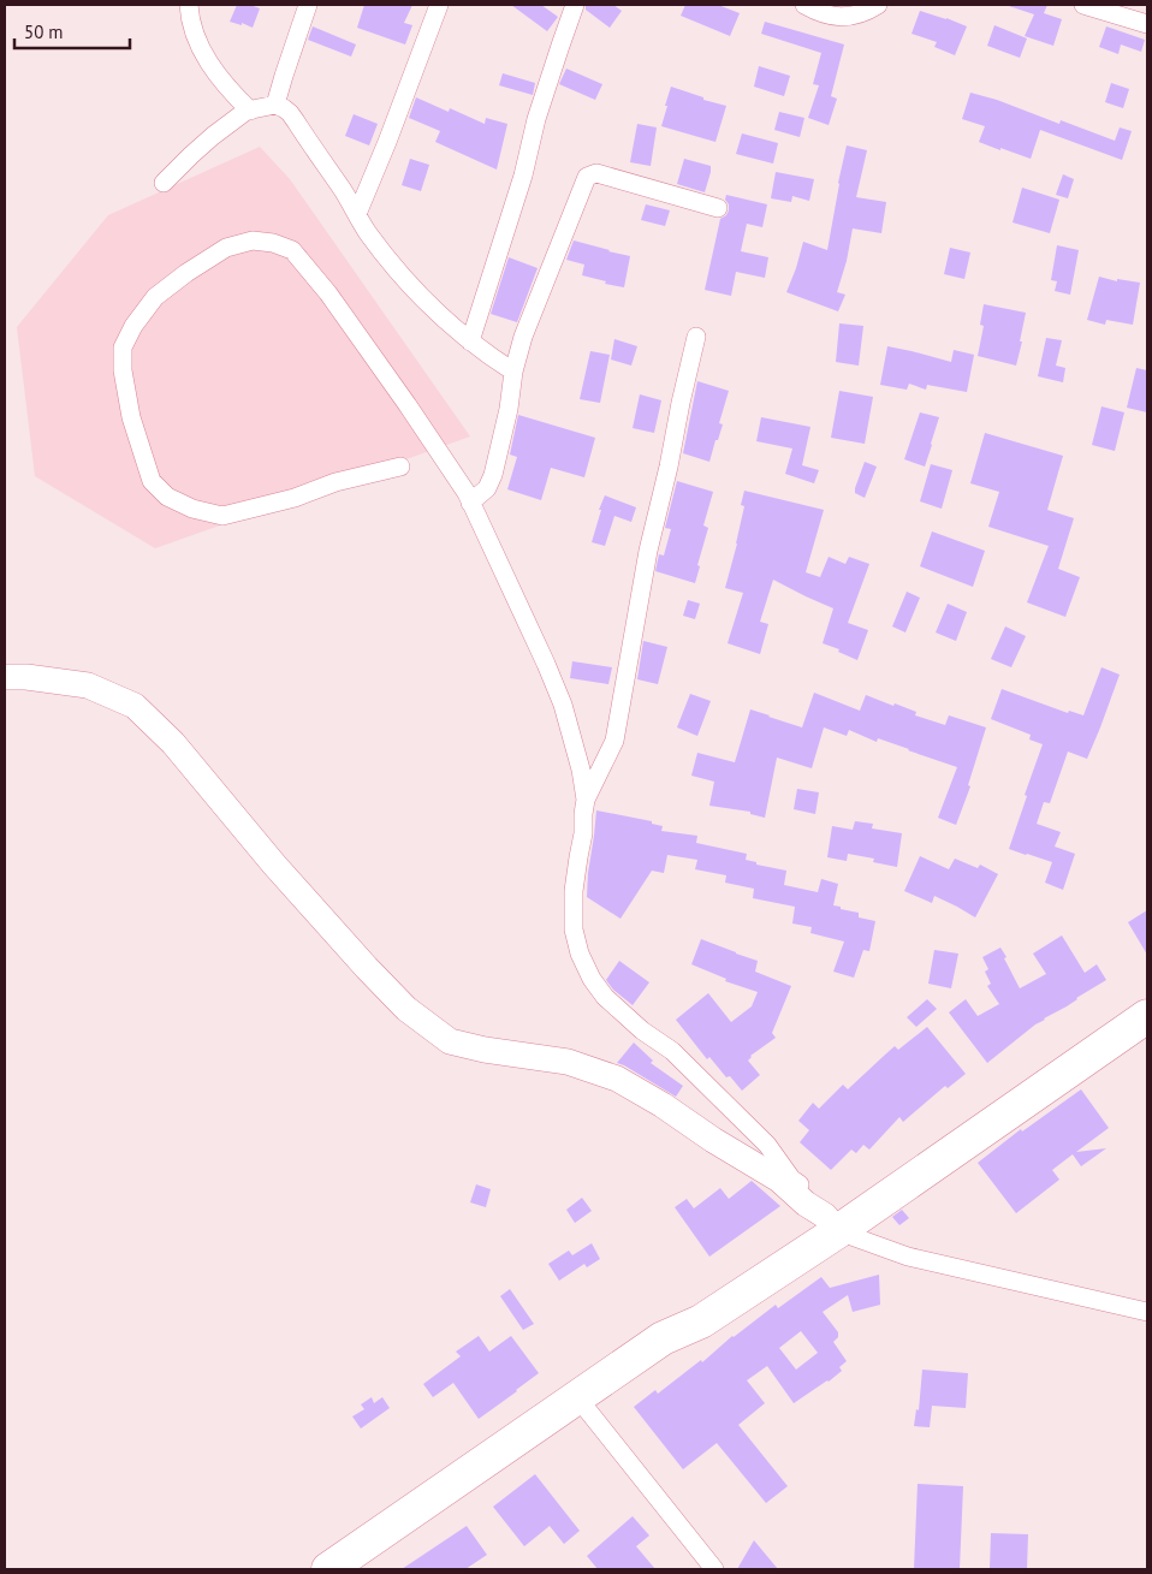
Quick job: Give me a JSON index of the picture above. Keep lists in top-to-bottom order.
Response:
{
  "scale_bar": "50 m"
}
